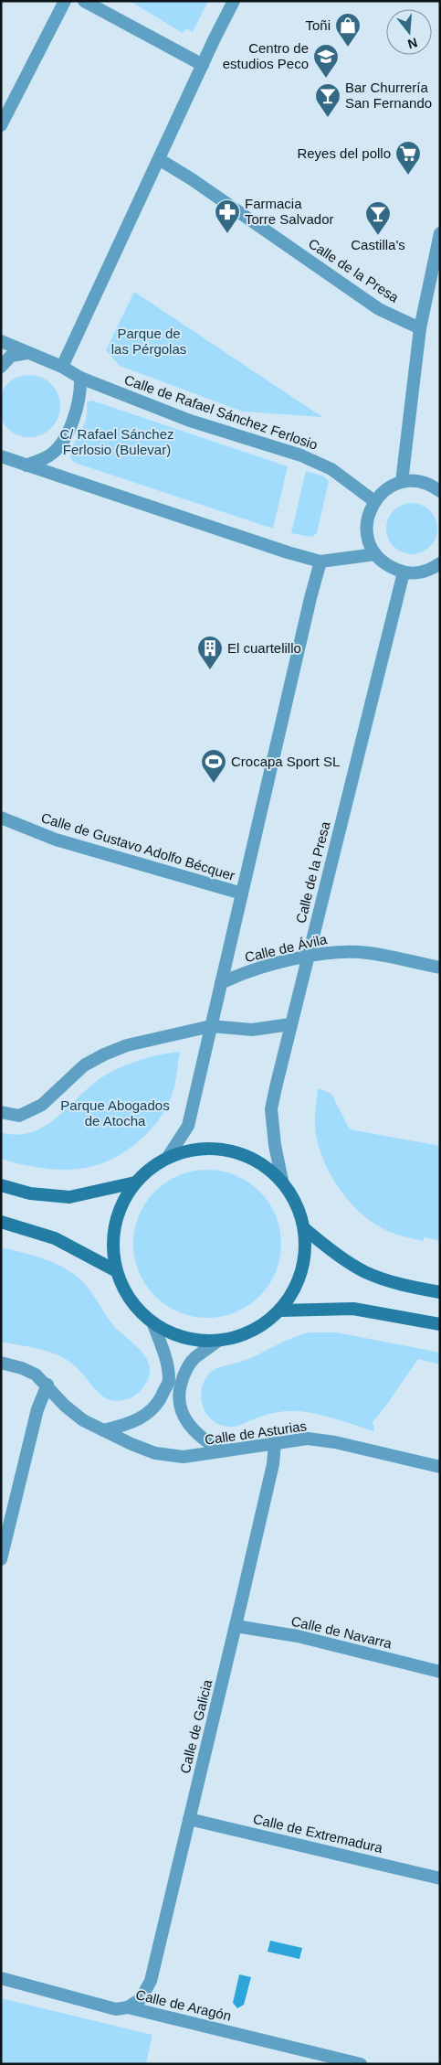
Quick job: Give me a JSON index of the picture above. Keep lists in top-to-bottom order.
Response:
{
  "streets": {
    "street": [
      "Calle de la Presa",
      "Calle de Rafael Sánchez Ferlosio",
      "Calle de Gustavo Adolfo Bécquer",
      "Calle de Ávila",
      "Calle de Asturias",
      "Calle de Navarra",
      "Calle de Galicia",
      "Calle de Extremadura",
      "Calle de Aragón"
    ]
  },
  "crossings": [
    ["Calle de la Presa", "Calle de Ávila"],
    ["Calle de Asturias", "Calle de Galicia"],
    ["Calle de Navarra", "Calle de Galicia"],
    ["Calle de Galicia", "Calle de Extremadura"],
    ["Calle de Galicia", "Calle de Aragón"]
  ],
  "parks": ["Parque de las Pérgolas", "C/ Rafael Sánchez Ferlosio (Bulevar)", "Parque Abogados de Atocha"],
  "places": {
    "shop": ["Toñi"],
    "school or university": ["Centro de estudios Peco"],
    "bar": ["Bar Churrería San Fernando", "Castilla's"],
    "supermarket": ["Reyes del pollo"],
    "pharmacy": ["Farmacia Torre Salvador"],
    "building": ["El cuartelillo"],
    "sports": ["Crocapa Sport SL"]
  },
  "north": "bottom"
}
